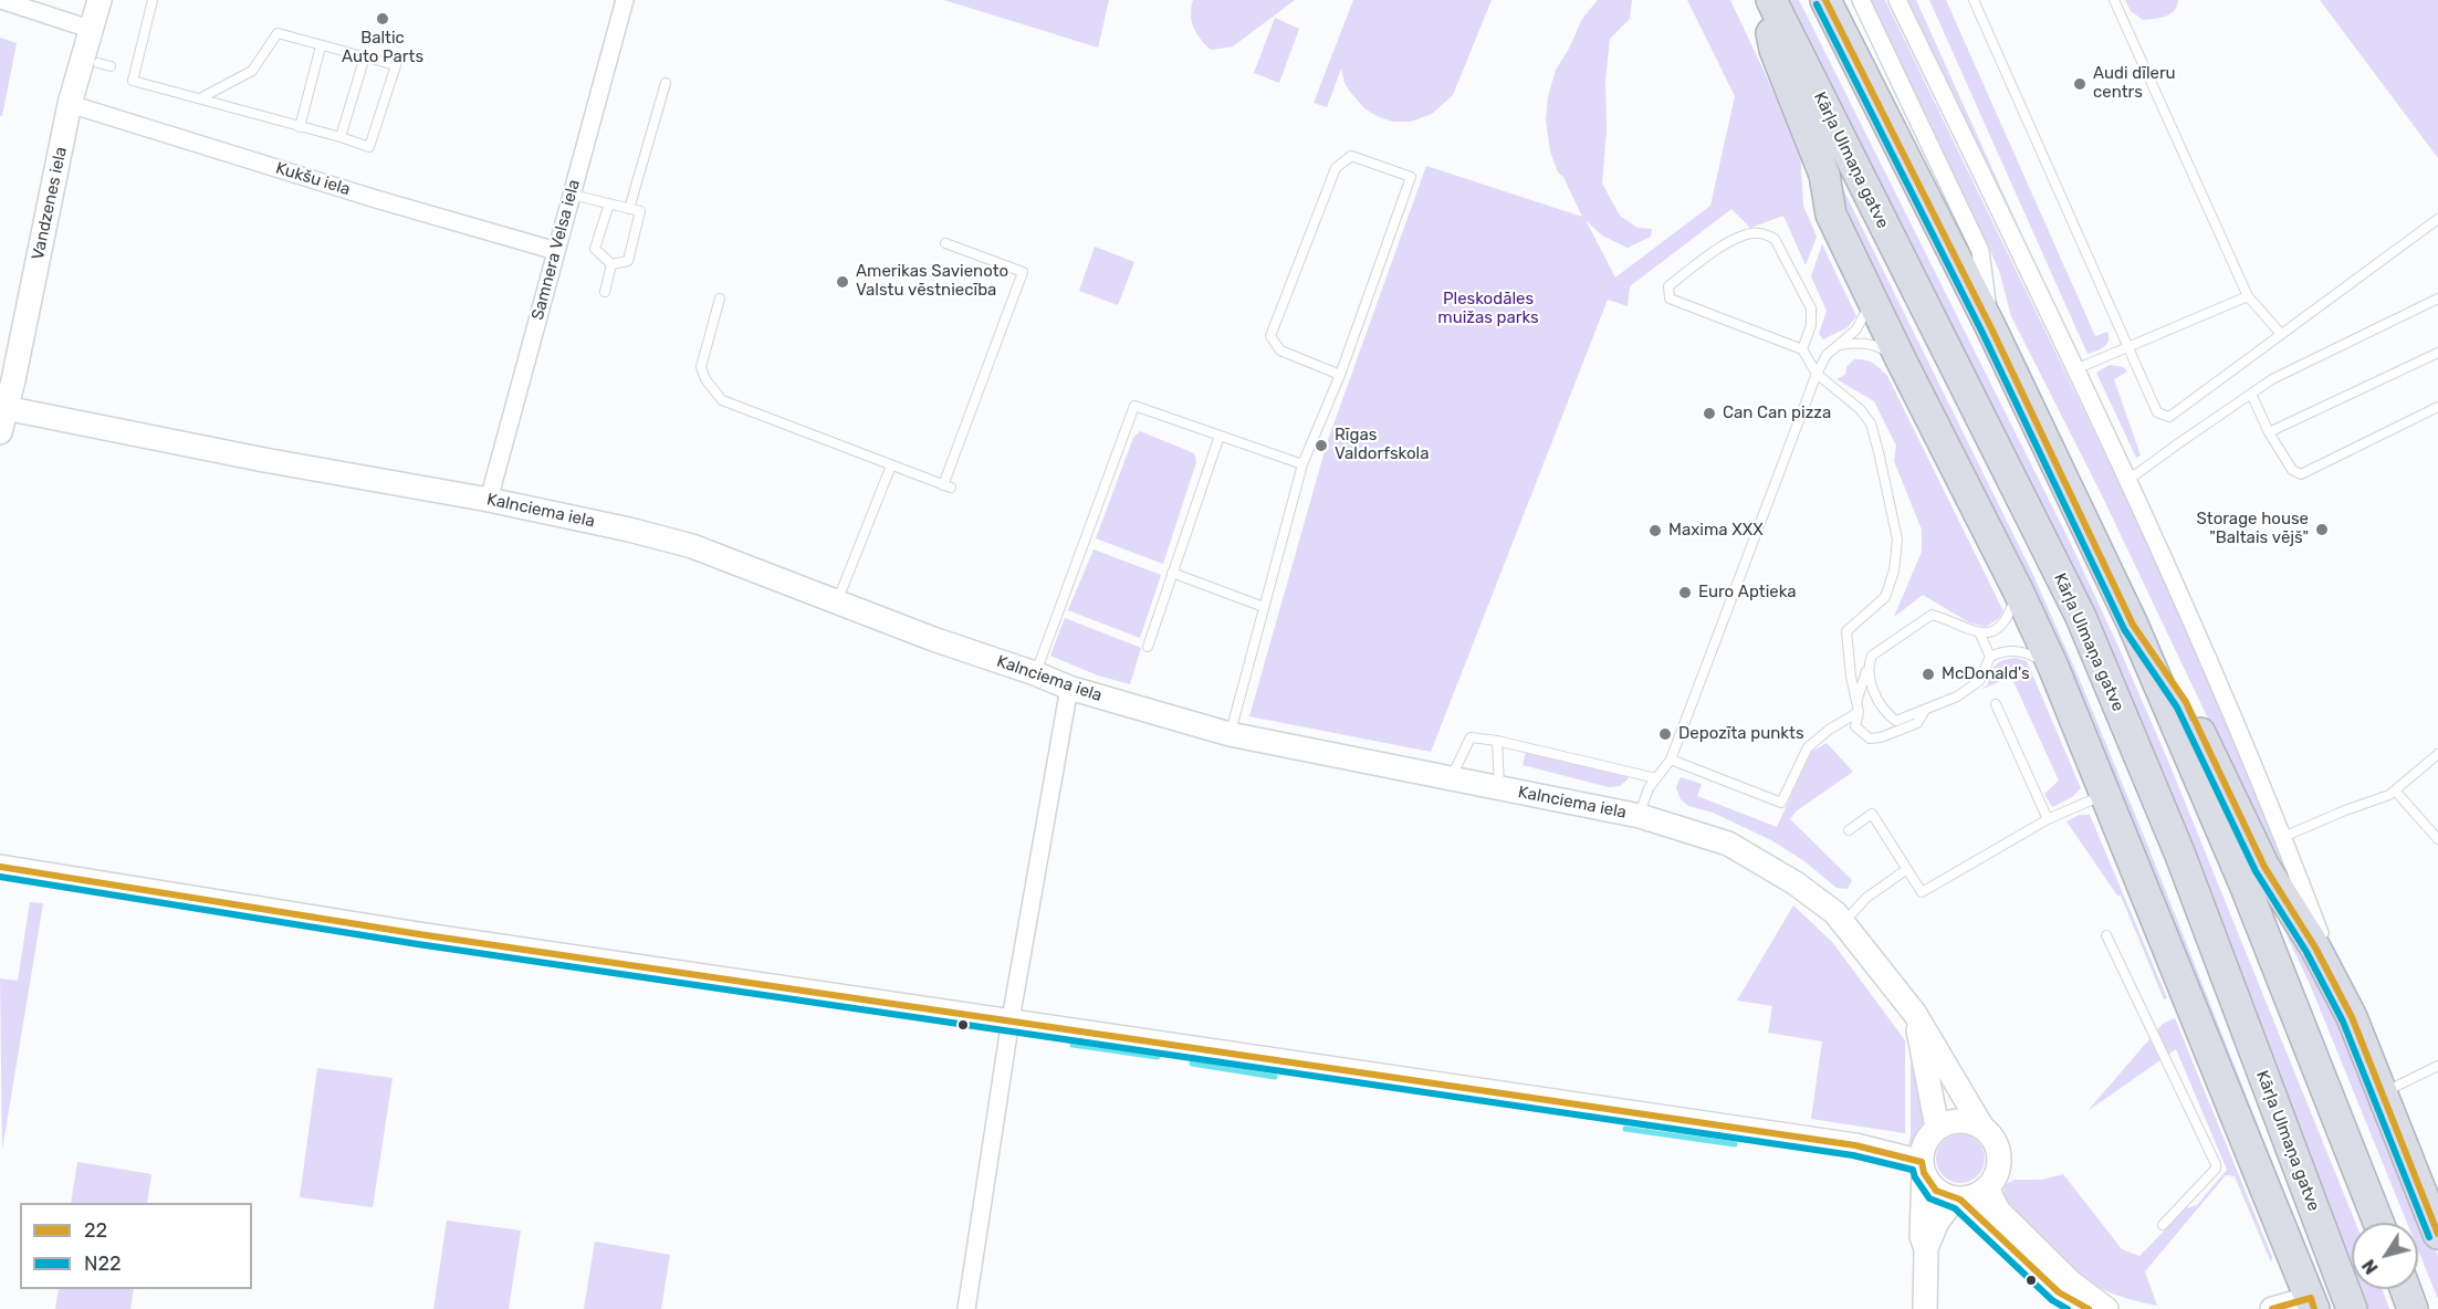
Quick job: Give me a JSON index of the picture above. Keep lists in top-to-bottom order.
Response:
{
  "streets": {
    "highway": ["Kārļa Ulmaņa gatve"],
    "street": [
      "Kukšu iela",
      "Vandzenes iela",
      "Samnera Velsa iela",
      "Kalnciema iela"
    ]
  },
  "crossings": [
    ["Kukšu iela", "Vandzenes iela"],
    ["Kukšu iela", "Samnera Velsa iela"],
    ["Vandzenes iela", "Kalnciema iela"],
    ["Samnera Velsa iela", "Kalnciema iela"]
  ],
  "parks": ["Pleskodāles muižas parks"],
  "places": [
    "Baltic Auto Parts",
    "Audi dīleru centrs",
    "Amerikas Savienoto Valstu vēstniecība",
    "Can Can pizza",
    "Rīgas Valdorfskola",
    "Storage house \"Baltais vējš\"",
    "Maxima XXX",
    "Euro Aptieka",
    "McDonald's",
    "Depozīta punkts"
  ],
  "lines": ["transit line 22", "transit line N22"],
  "legend": ["22", "N22"],
  "north": "bottom left"
}
